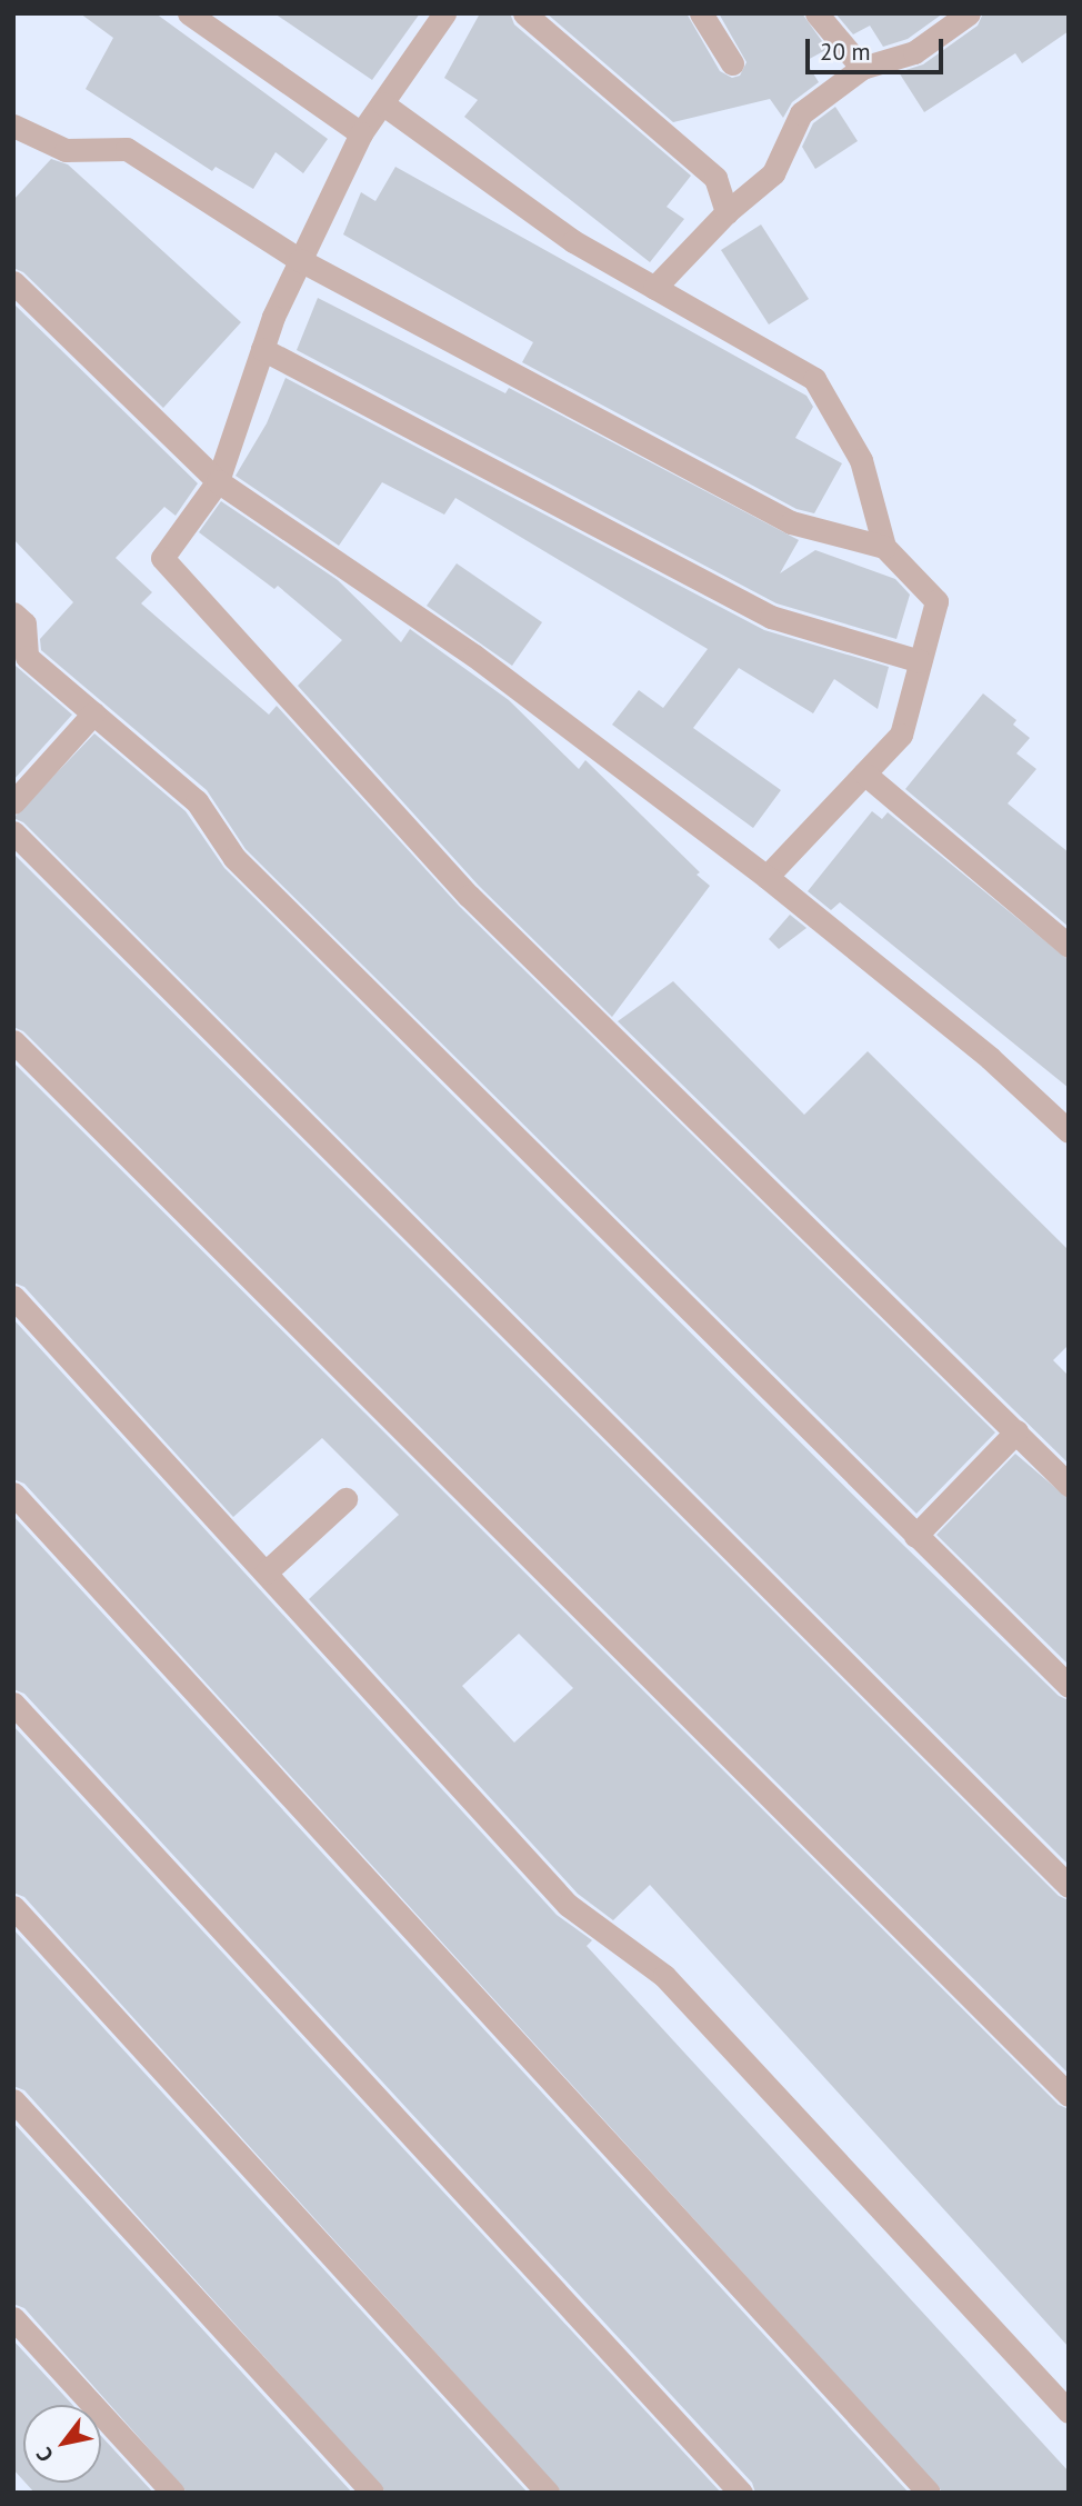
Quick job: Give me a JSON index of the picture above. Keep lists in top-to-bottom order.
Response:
{
  "scale_bar": "20 m",
  "north": "bottom left"
}
